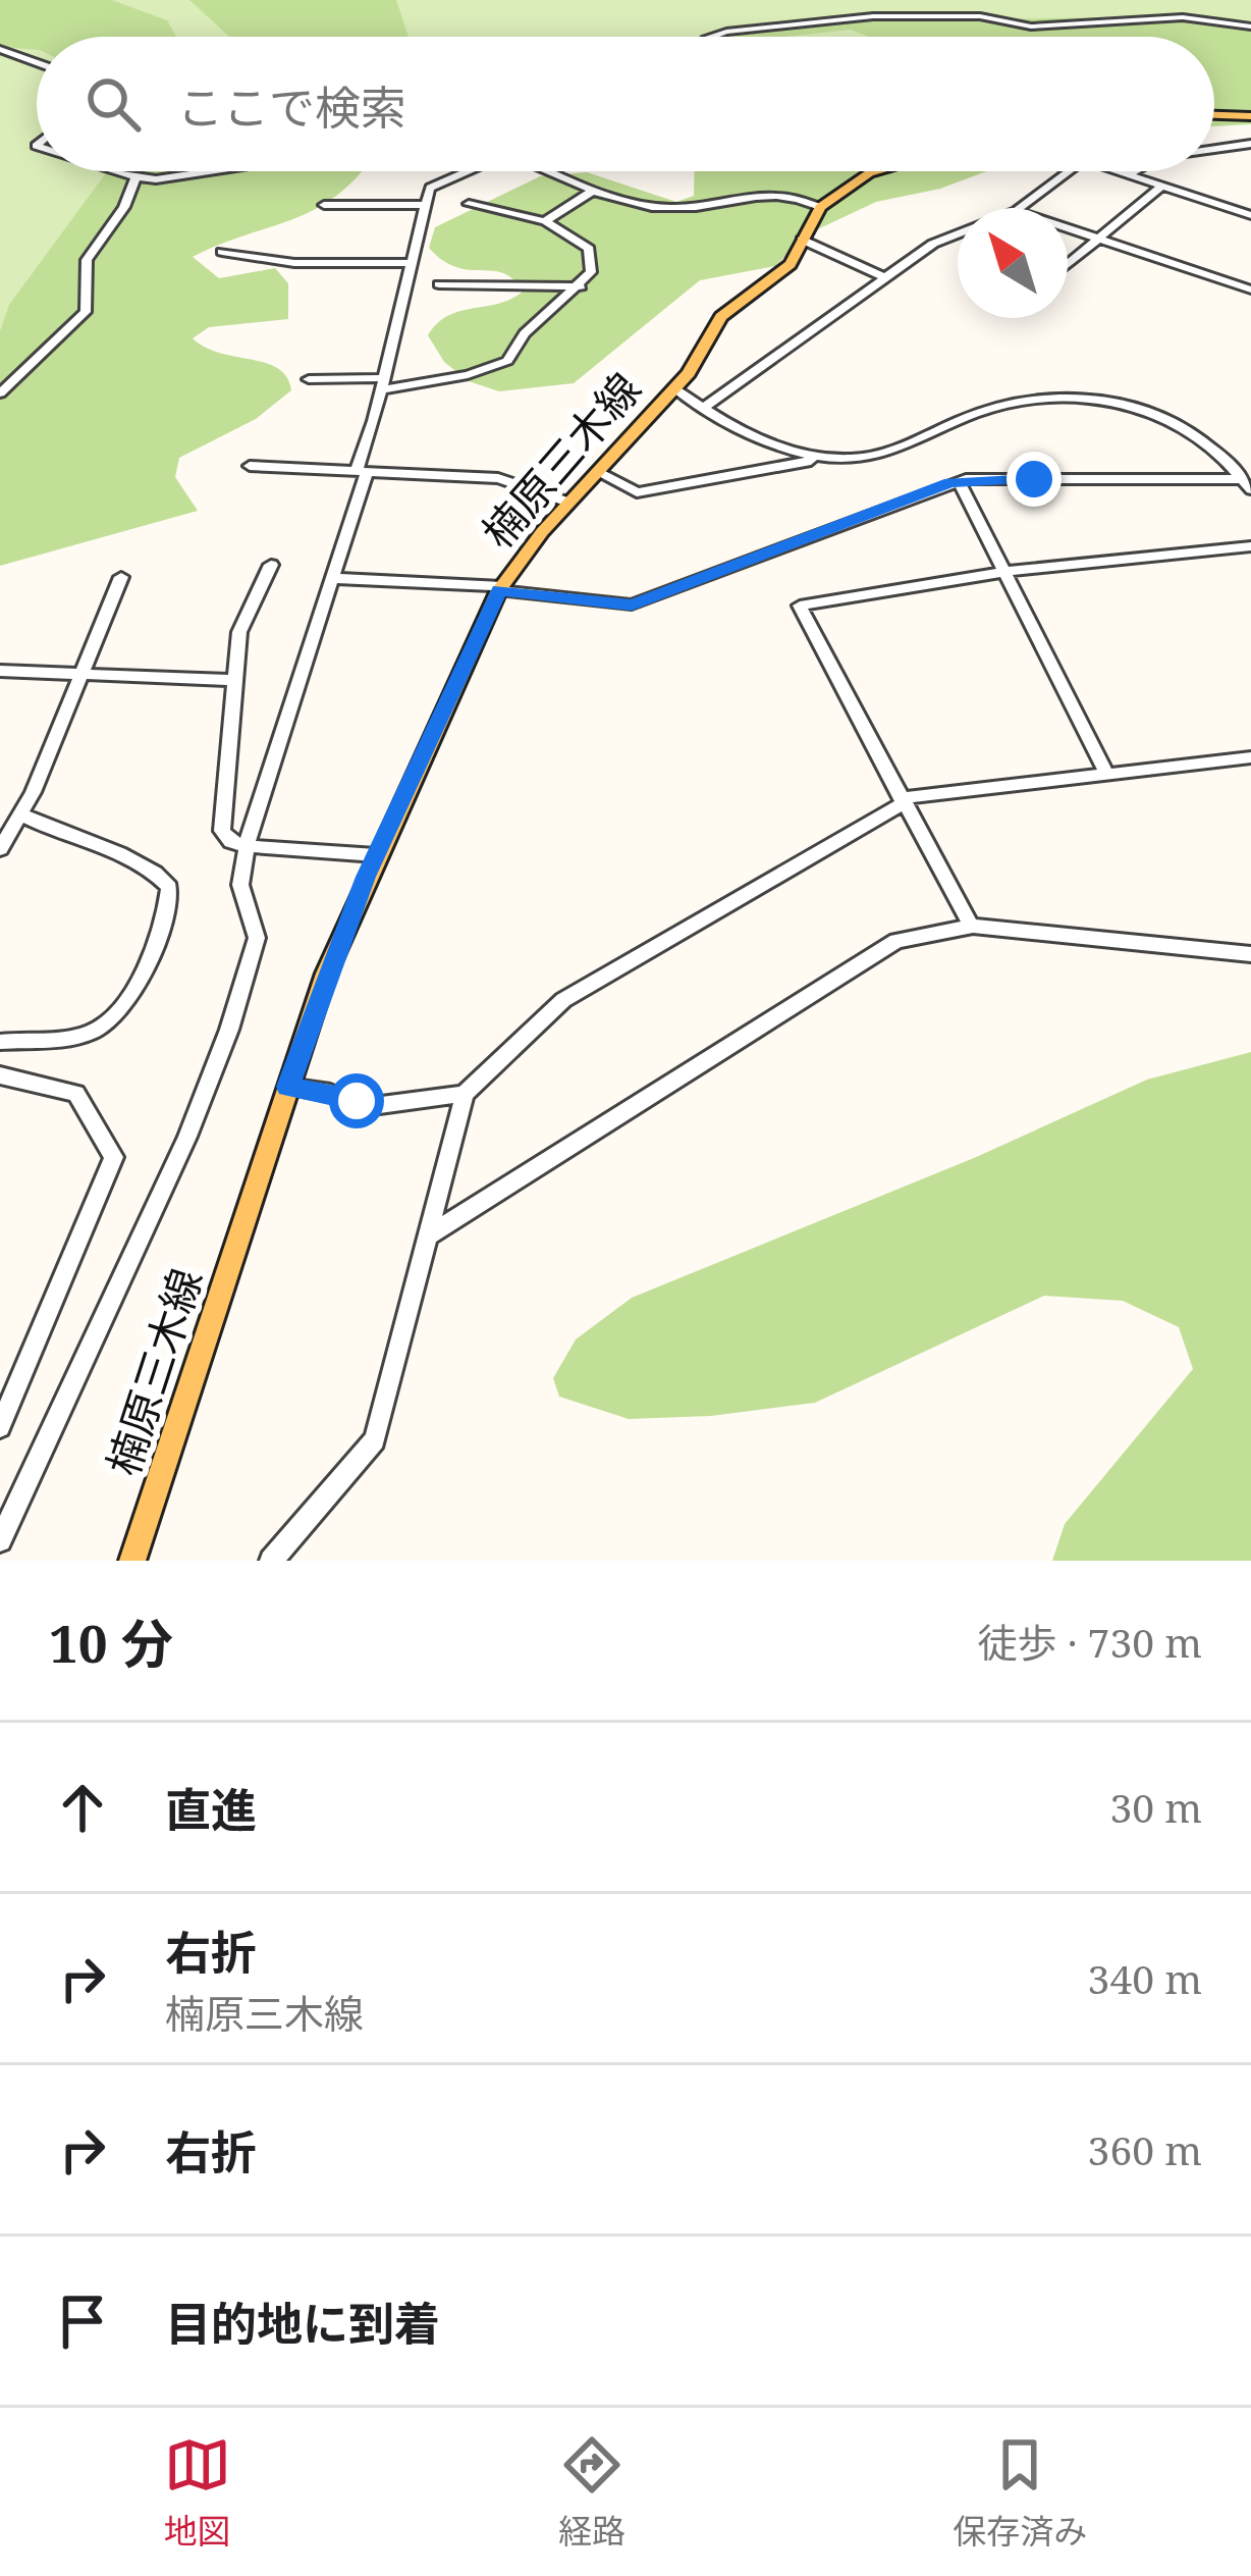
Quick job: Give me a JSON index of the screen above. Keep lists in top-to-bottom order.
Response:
{
  "streets": {
    "main road": ["楠原三木線"]
  },
  "north": "top left",
  "page": {
    "search": "ここで検索",
    "heading": ["10 分", "徒歩 · 730 m"],
    "list": [
      ["直進", "30 m"],
      ["右折", "楠原三木線", "340 m"],
      ["右折", "360 m"],
      "目的地に到着"
    ],
    "nav": ["地図", "経路", "保存済み"]
  }
}
